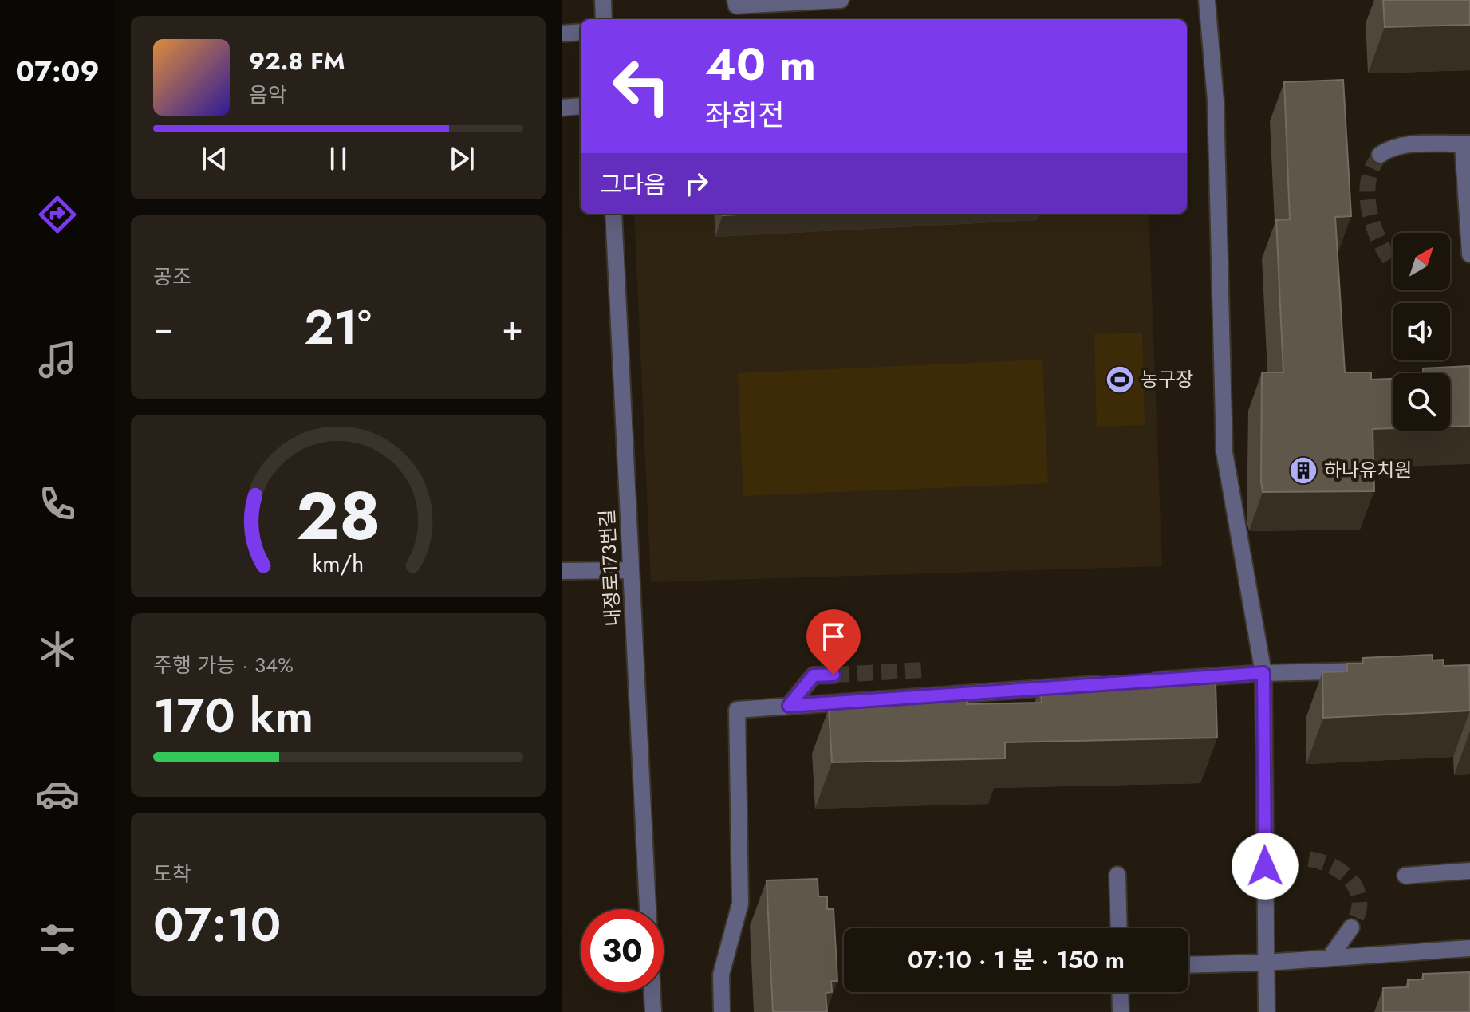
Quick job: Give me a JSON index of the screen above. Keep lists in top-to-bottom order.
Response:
{
  "streets": {
    "street": ["내정로173번길"]
  },
  "places": {
    "sports": ["농구장"],
    "building": ["하나유치원"]
  },
  "north": "top right",
  "page": {
    "tabs": "07:09",
    "turn": ["40 m", "좌회전"],
    "song": ["92.8 FM", "음악"],
    "then": "그다음",
    "tile": [
      "공조",
      ["주행 가능 · 34%", "170 km"],
      ["도착", "07:10"]
    ],
    "heat": ["−", "21°", "+"],
    "limit": "30",
    "trip": "07:10 · 1 분 · 150 m",
    "gauge": ["28", "km/h"]
  }
}
